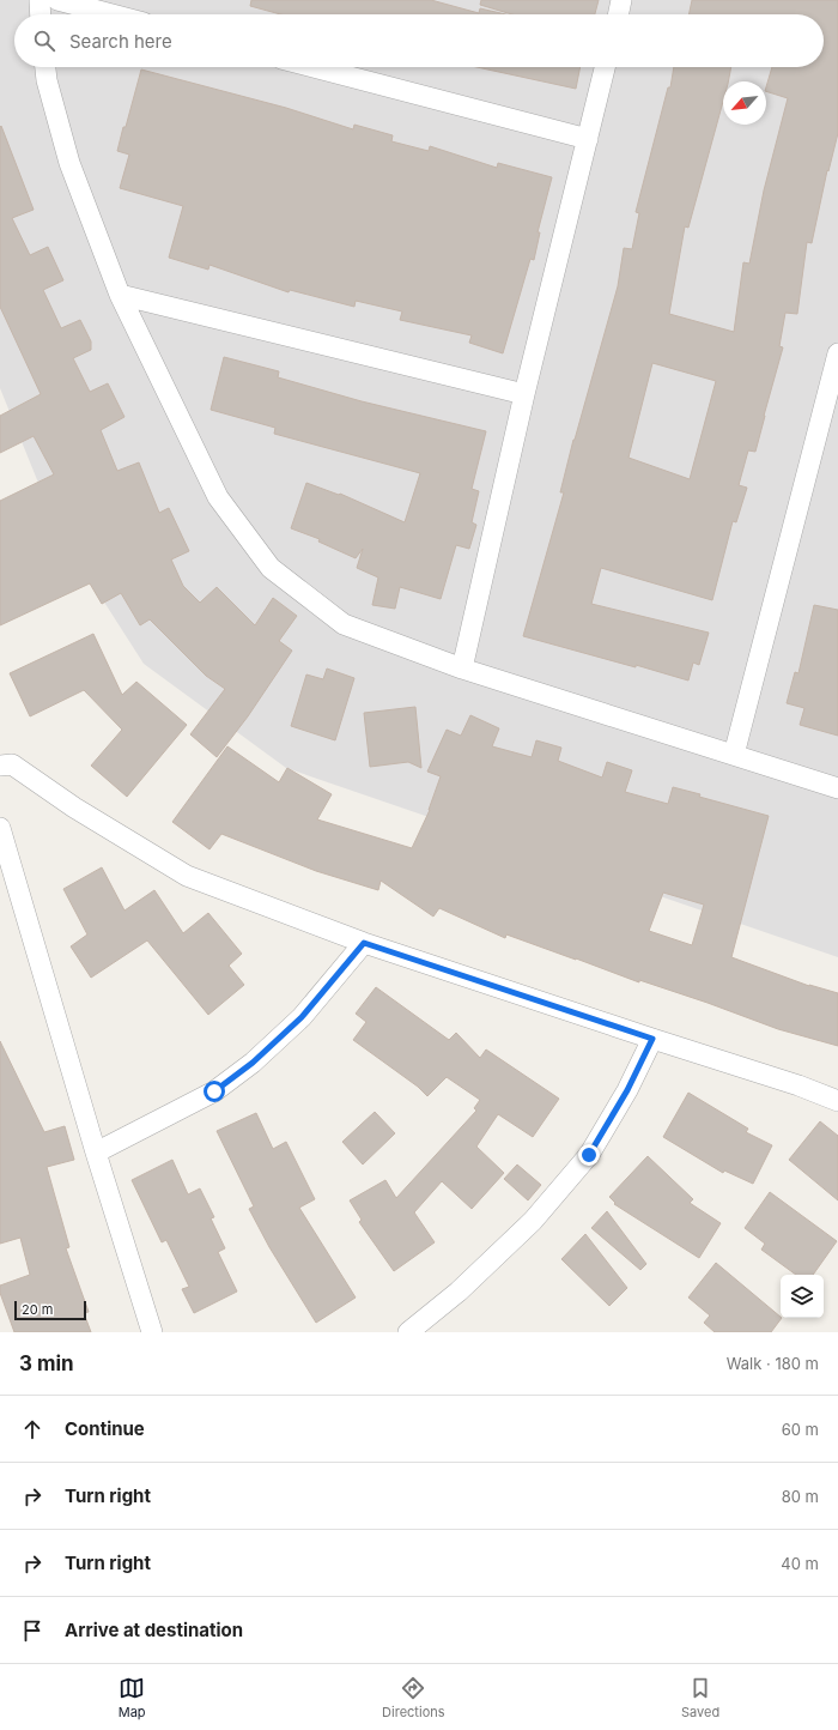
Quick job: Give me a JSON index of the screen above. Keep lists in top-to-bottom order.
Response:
{
  "scale_bar": "20 m",
  "north": "bottom left",
  "page": {
    "search": "Search here",
    "scale": "20 m",
    "heading": ["3 min", "Walk · 180 m"],
    "list": [
      ["Continue", "60 m"],
      ["Turn right", "80 m"],
      ["Turn right", "40 m"],
      "Arrive at destination"
    ],
    "nav": ["Map", "Directions", "Saved"]
  }
}
